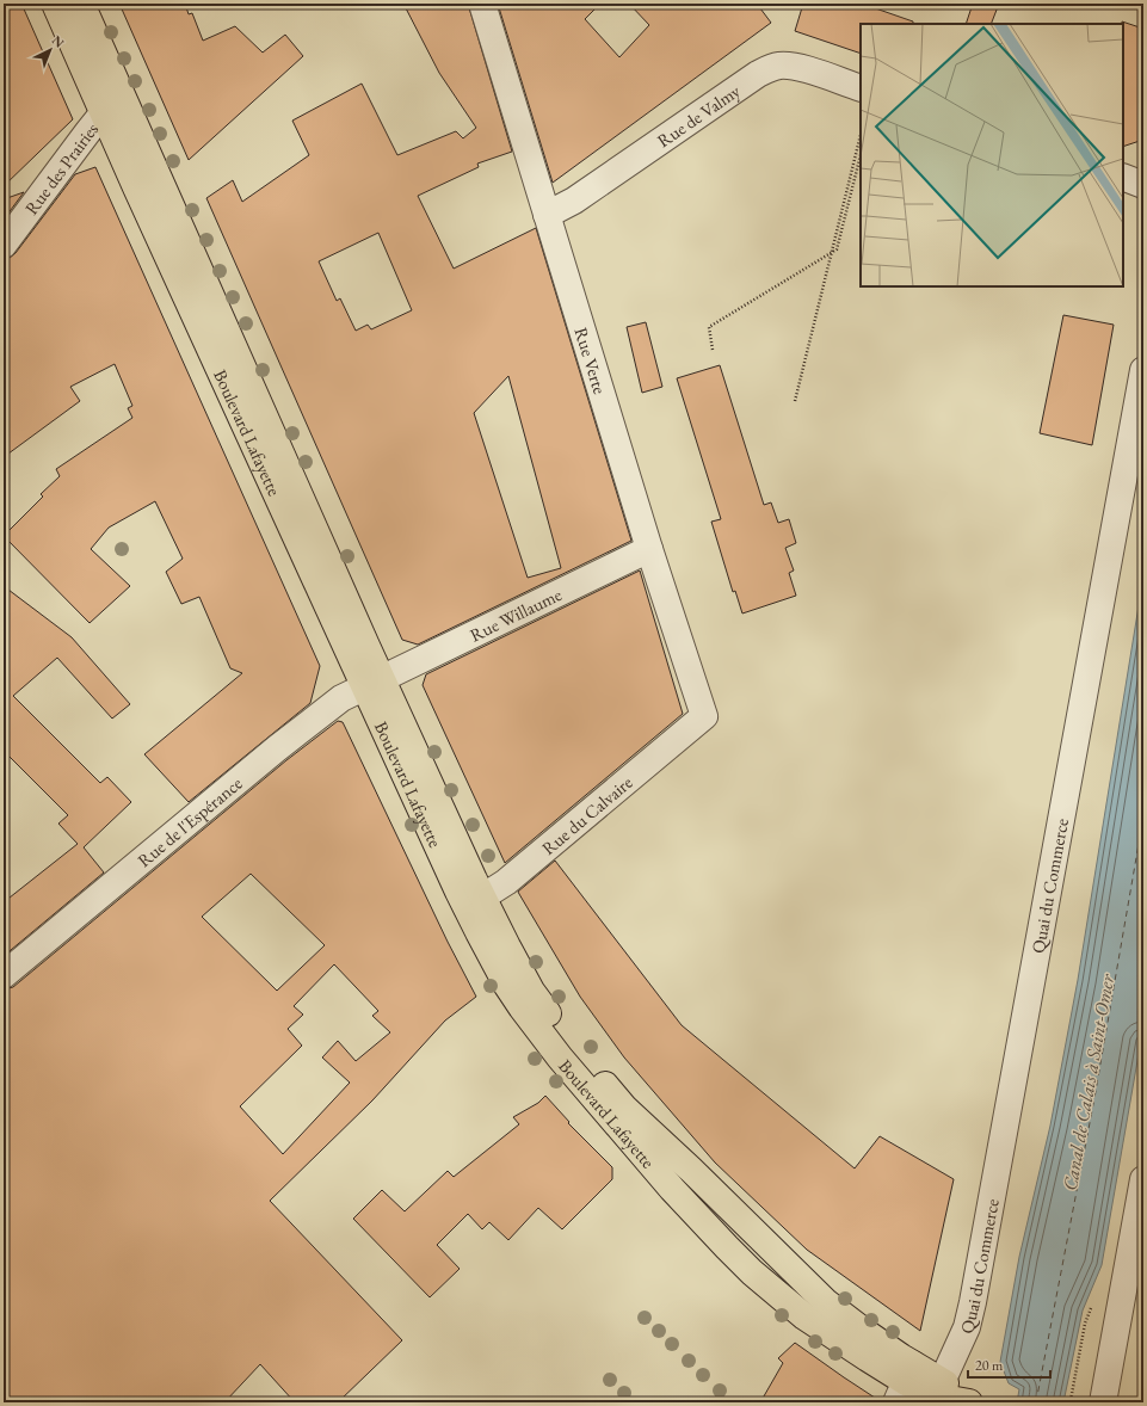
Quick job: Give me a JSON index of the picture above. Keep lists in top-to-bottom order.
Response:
{
  "streets": {
    "main road": ["Boulevard Lafayette"],
    "street": [
      "Rue de Valmy",
      "Rue des Prairies",
      "Rue Verte",
      "Rue Willaume",
      "Rue du Calvaire",
      "Rue de l'Espérance",
      "Quai du Commerce"
    ]
  },
  "crossings": [
    ["Rue de Valmy", "Rue Verte"],
    ["Rue des Prairies", "Boulevard Lafayette"],
    ["Rue Verte", "Rue Willaume"],
    ["Rue Verte", "Rue du Calvaire"],
    ["Boulevard Lafayette", "Rue Willaume"],
    ["Boulevard Lafayette", "Rue du Calvaire"],
    ["Boulevard Lafayette", "Rue de l'Espérance"],
    ["Boulevard Lafayette", "Quai du Commerce"],
    ["Rue Willaume", "Rue de l'Espérance"]
  ],
  "water": ["Canal de Calais à Saint-Omer"],
  "scale_bar": "20 m",
  "north": "top right"
}
